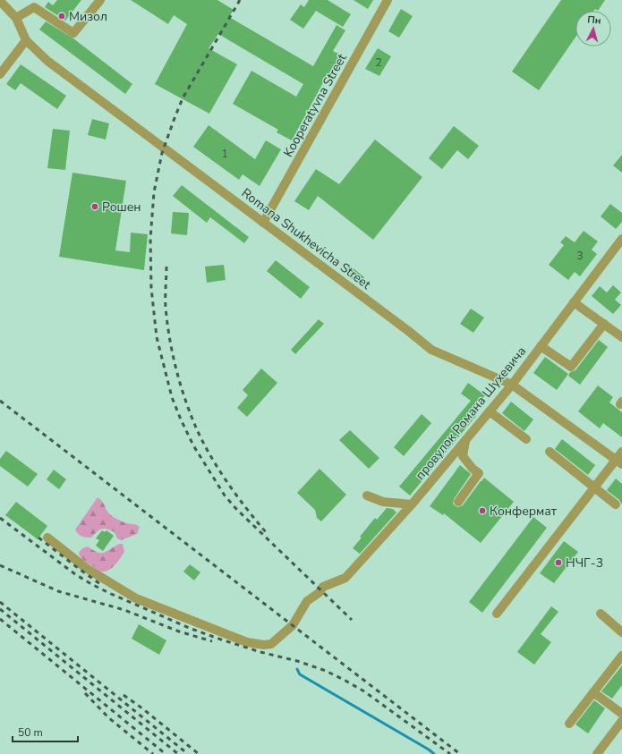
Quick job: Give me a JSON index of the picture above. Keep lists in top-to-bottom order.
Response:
{
  "streets": {
    "street": ["Kooperatyvna Street", "Romana Shukhevicha Street", "провулок Романа Шухевича"]
  },
  "crossings": [
    ["Kooperatyvna Street", "Romana Shukhevicha Street"],
    ["Romana Shukhevicha Street", "провулок Романа Шухевича"]
  ],
  "places": [
    "Мизол",
    "Рошен",
    "Конфермат",
    "НЧГ-3"
  ],
  "house_numbers": ["2", "1", "3"],
  "scale_bar": "50 m",
  "north": "top"
}
